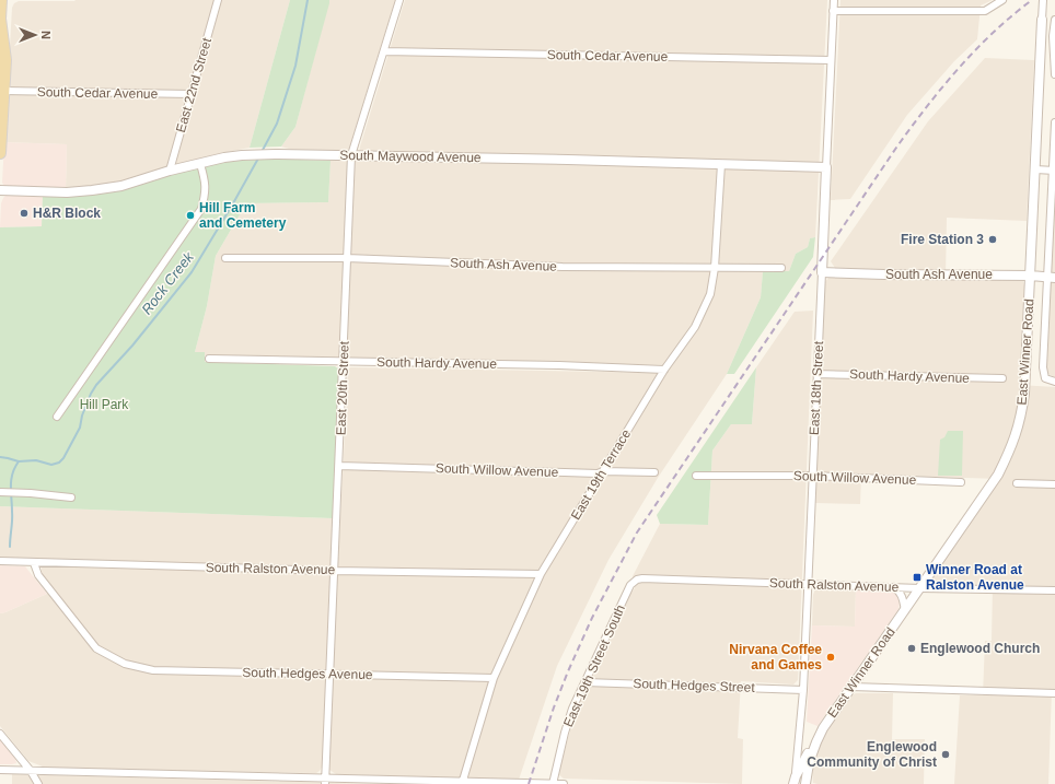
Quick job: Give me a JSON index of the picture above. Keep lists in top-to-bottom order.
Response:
{
  "streets": {
    "street": [
      "South Cedar Avenue",
      "East 22nd Street",
      "South Maywood Avenue",
      "South Ash Avenue",
      "East Winner Road",
      "South Hardy Avenue",
      "East 20th Street",
      "East 18th Street",
      "South Willow Avenue",
      "East 19th Terrace",
      "South Ralston Avenue",
      "East 19th Street South",
      "South Hedges Avenue",
      "South Hedges Street"
    ]
  },
  "crossings": [
    ["South Cedar Avenue", "East 22nd Street"],
    ["South Cedar Avenue", "East 20th Street"],
    ["South Cedar Avenue", "East 18th Street"],
    ["East 22nd Street", "South Maywood Avenue"],
    ["South Maywood Avenue", "East 20th Street"],
    ["South Maywood Avenue", "East 18th Street"],
    ["South Maywood Avenue", "East 19th Terrace"],
    ["South Ash Avenue", "East Winner Road"],
    ["South Ash Avenue", "East 20th Street"],
    ["South Ash Avenue", "East 18th Street"],
    ["South Ash Avenue", "East 19th Terrace"],
    ["East Winner Road", "East 18th Street"],
    ["East Winner Road", "South Ralston Avenue"],
    ["South Hardy Avenue", "East 20th Street"],
    ["South Hardy Avenue", "East 18th Street"],
    ["South Hardy Avenue", "East 19th Terrace"],
    ["East 20th Street", "South Willow Avenue"],
    ["East 20th Street", "South Ralston Avenue"],
    ["East 20th Street", "South Hedges Avenue"],
    ["East 18th Street", "South Willow Avenue"],
    ["East 18th Street", "South Ralston Avenue"],
    ["East 18th Street", "South Hedges Street"],
    ["South Willow Avenue", "East 19th Terrace"],
    ["East 19th Terrace", "South Ralston Avenue"],
    ["East 19th Terrace", "South Hedges Avenue"],
    ["South Ralston Avenue", "East 19th Street South"],
    ["South Ralston Avenue", "South Hedges Avenue"],
    ["East 19th Street South", "South Hedges Street"]
  ],
  "water": ["Rock Creek"],
  "parks": ["Hill Park"],
  "places": {
    "other": [
      "H&R Block",
      "Hill Farm and Cemetery",
      "Fire Station 3",
      "Englewood Church",
      "Nirvana Coffee and Games",
      "Englewood Community of Christ"
    ],
    "transit": ["Winner Road at Ralston Avenue"]
  },
  "north": "right"
}
